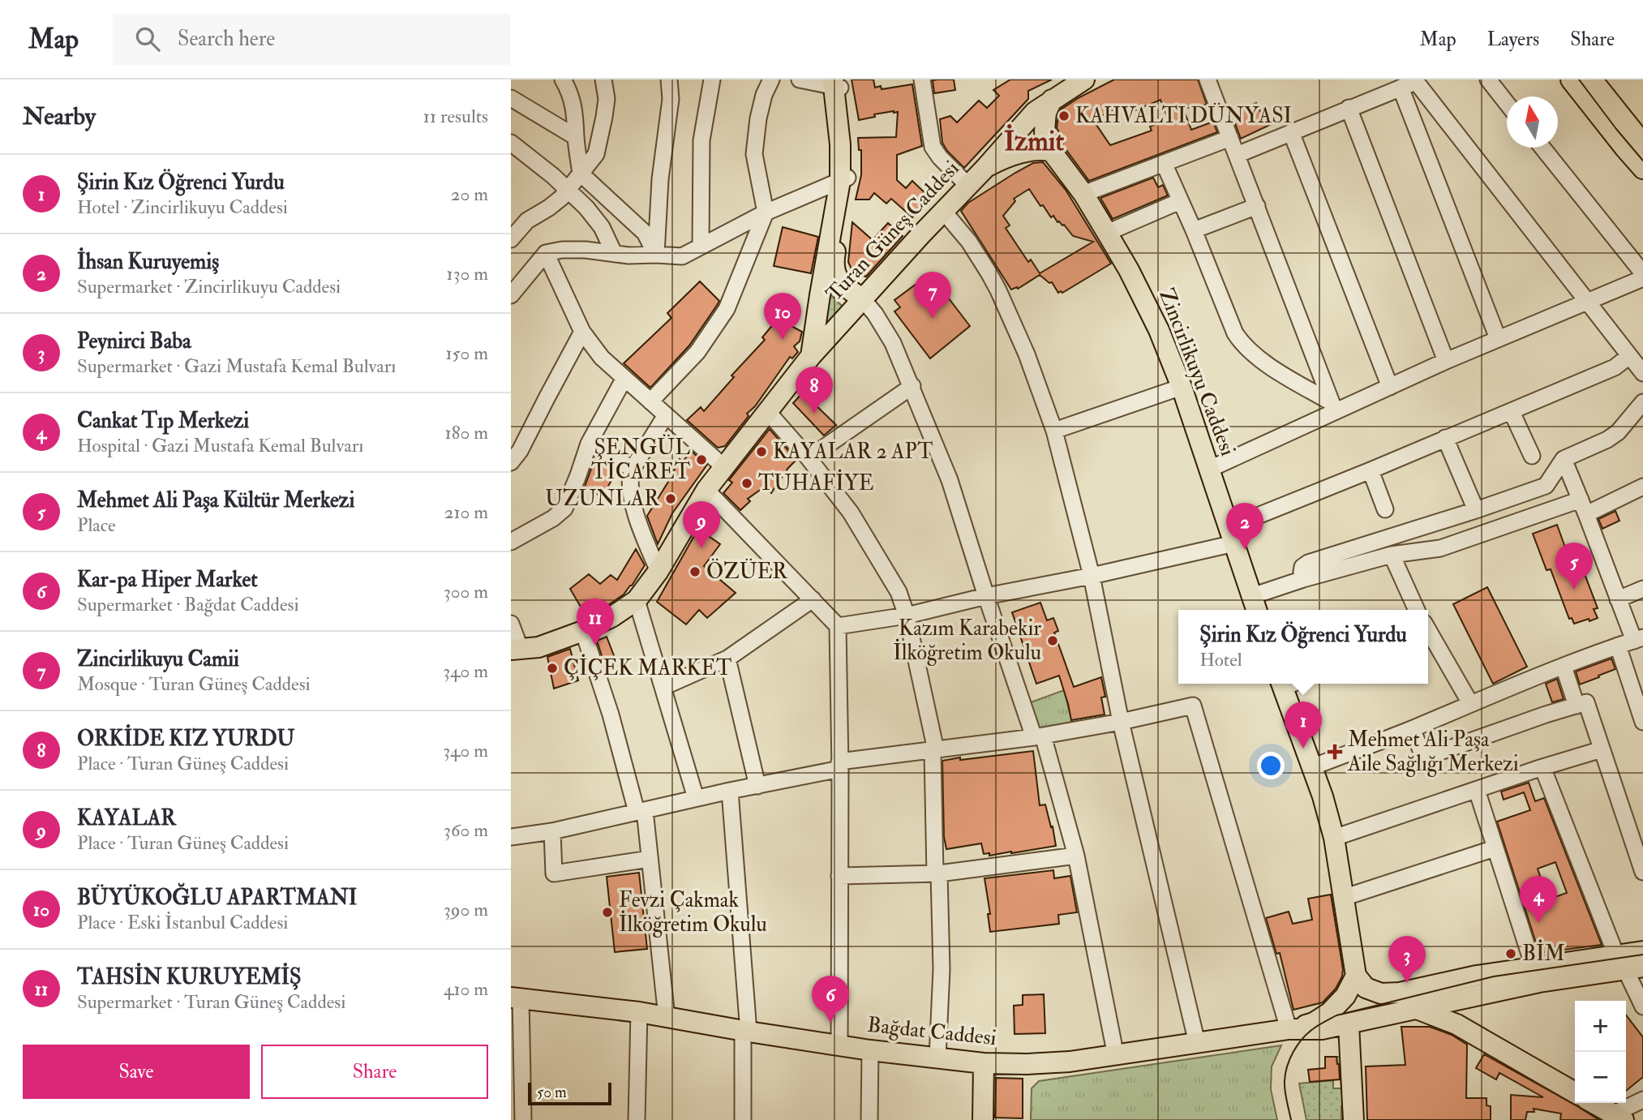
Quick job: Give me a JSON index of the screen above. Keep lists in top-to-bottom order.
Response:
{
  "streets": {
    "main road": ["Turan Güneş Caddesi", "Zincirlikuyu Caddesi", "Bağdat Caddesi"]
  },
  "crossings": [
    ["Turan Güneş Caddesi", "Zincirlikuyu Caddesi"]
  ],
  "districts": ["İzmit"],
  "places": {
    "other": [
      "KAHVALTI DÜNYASI",
      "KAYALAR 2 APT",
      "ŞENGÜL TİCARET",
      "TUHAFİYE",
      "UZUNLAR",
      "ÖZÜER",
      "Kazım Karabekir İlköğretim Okulu",
      "ÇİÇEK MARKET",
      "Fevzi Çakmak İlköğretim Okulu",
      "BİM"
    ],
    "health": ["Mehmet Ali Paşa Aile Sağlığı Merkezi"]
  },
  "scale_bar": "50 m",
  "north": "top",
  "page": {
    "header": "Map",
    "search": "Search here",
    "nav": ["Map", "Layers", "Share"],
    "heading": ["Nearby", "11 results"],
    "list": [
      {
        "mark": "1",
        "name": "Şirin Kız Öğrenci Yurdu",
        "note": "Hotel · Zincirlikuyu Caddesi",
        "value": "20 m"
      },
      {
        "mark": "2",
        "name": "İhsan Kuruyemiş",
        "note": "Supermarket · Zincirlikuyu Caddesi",
        "value": "130 m"
      },
      {
        "mark": "3",
        "name": "Peynirci Baba",
        "note": "Supermarket · Gazi Mustafa Kemal Bulvarı",
        "value": "150 m"
      },
      {
        "mark": "4",
        "name": "Cankat Tıp Merkezi",
        "note": "Hospital · Gazi Mustafa Kemal Bulvarı",
        "value": "180 m"
      },
      {
        "mark": "5",
        "name": "Mehmet Ali Paşa Kültür Merkezi",
        "note": "Place",
        "value": "210 m"
      },
      {
        "mark": "6",
        "name": "Kar-pa Hiper Market",
        "note": "Supermarket · Bağdat Caddesi",
        "value": "300 m"
      },
      {
        "mark": "7",
        "name": "Zincirlikuyu Camii",
        "note": "Mosque · Turan Güneş Caddesi",
        "value": "340 m"
      },
      {
        "mark": "8",
        "name": "ORKİDE KIZ YURDU",
        "note": "Place · Turan Güneş Caddesi",
        "value": "340 m"
      },
      {
        "mark": "9",
        "name": "KAYALAR",
        "note": "Place · Turan Güneş Caddesi",
        "value": "360 m"
      },
      {
        "mark": "10",
        "name": "BÜYÜKOĞLU APARTMANI",
        "note": "Place · Eski İstanbul Caddesi",
        "value": "390 m"
      },
      {
        "mark": "11",
        "name": "TAHSİN KURUYEMİŞ",
        "note": "Supermarket · Turan Güneş Caddesi",
        "value": "410 m"
      }
    ],
    "pins": [
      "7",
      "10",
      "8",
      "9",
      "2",
      "5",
      "11",
      "1",
      "4",
      "3",
      "6"
    ],
    "popup": ["Şirin Kız Öğrenci Yurdu", "Hotel"],
    "map_buttons": ["+", "−"],
    "buttons": ["Save", "Share"],
    "scale": "50 m"
  }
}
